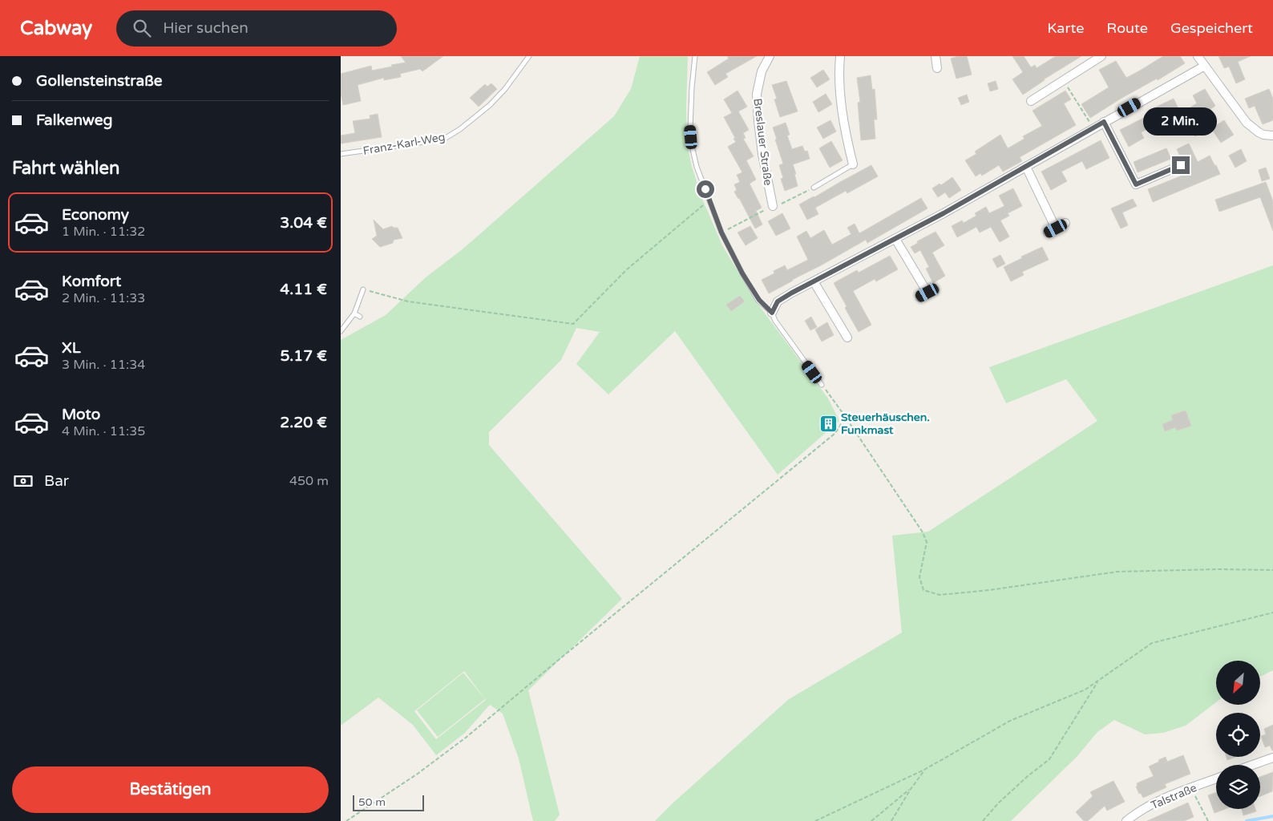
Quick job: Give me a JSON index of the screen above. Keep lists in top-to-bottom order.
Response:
{
  "streets": {
    "street": ["Breslauer Straße", "Talstraße"],
    "lane": ["Franz-Karl-Weg"]
  },
  "places": {
    "building": ["Steuerhäuschen. Funkmast"]
  },
  "scale_bar": "50 m",
  "north": "bottom left",
  "page": {
    "header": "Cabway",
    "search": "Hier suchen",
    "nav": ["Karte", "Route", "Gespeichert"],
    "banner": ["Gollensteinstraße", "Falkenweg"],
    "bubble": "2 Min.",
    "heading": "Fahrt wählen",
    "list": [
      {
        "name": "Economy",
        "note": "1 Min. · 11:32",
        "value": "3.04 €"
      },
      {
        "name": "Komfort",
        "note": "2 Min. · 11:33",
        "value": "4.11 €"
      },
      {
        "name": "XL",
        "note": "3 Min. · 11:34",
        "value": "5.17 €"
      },
      {
        "name": "Moto",
        "note": "4 Min. · 11:35",
        "value": "2.20 €"
      }
    ],
    "pay": ["Bar", "450 m"],
    "buttons": "Bestätigen",
    "scale": "50 m"
  }
}
